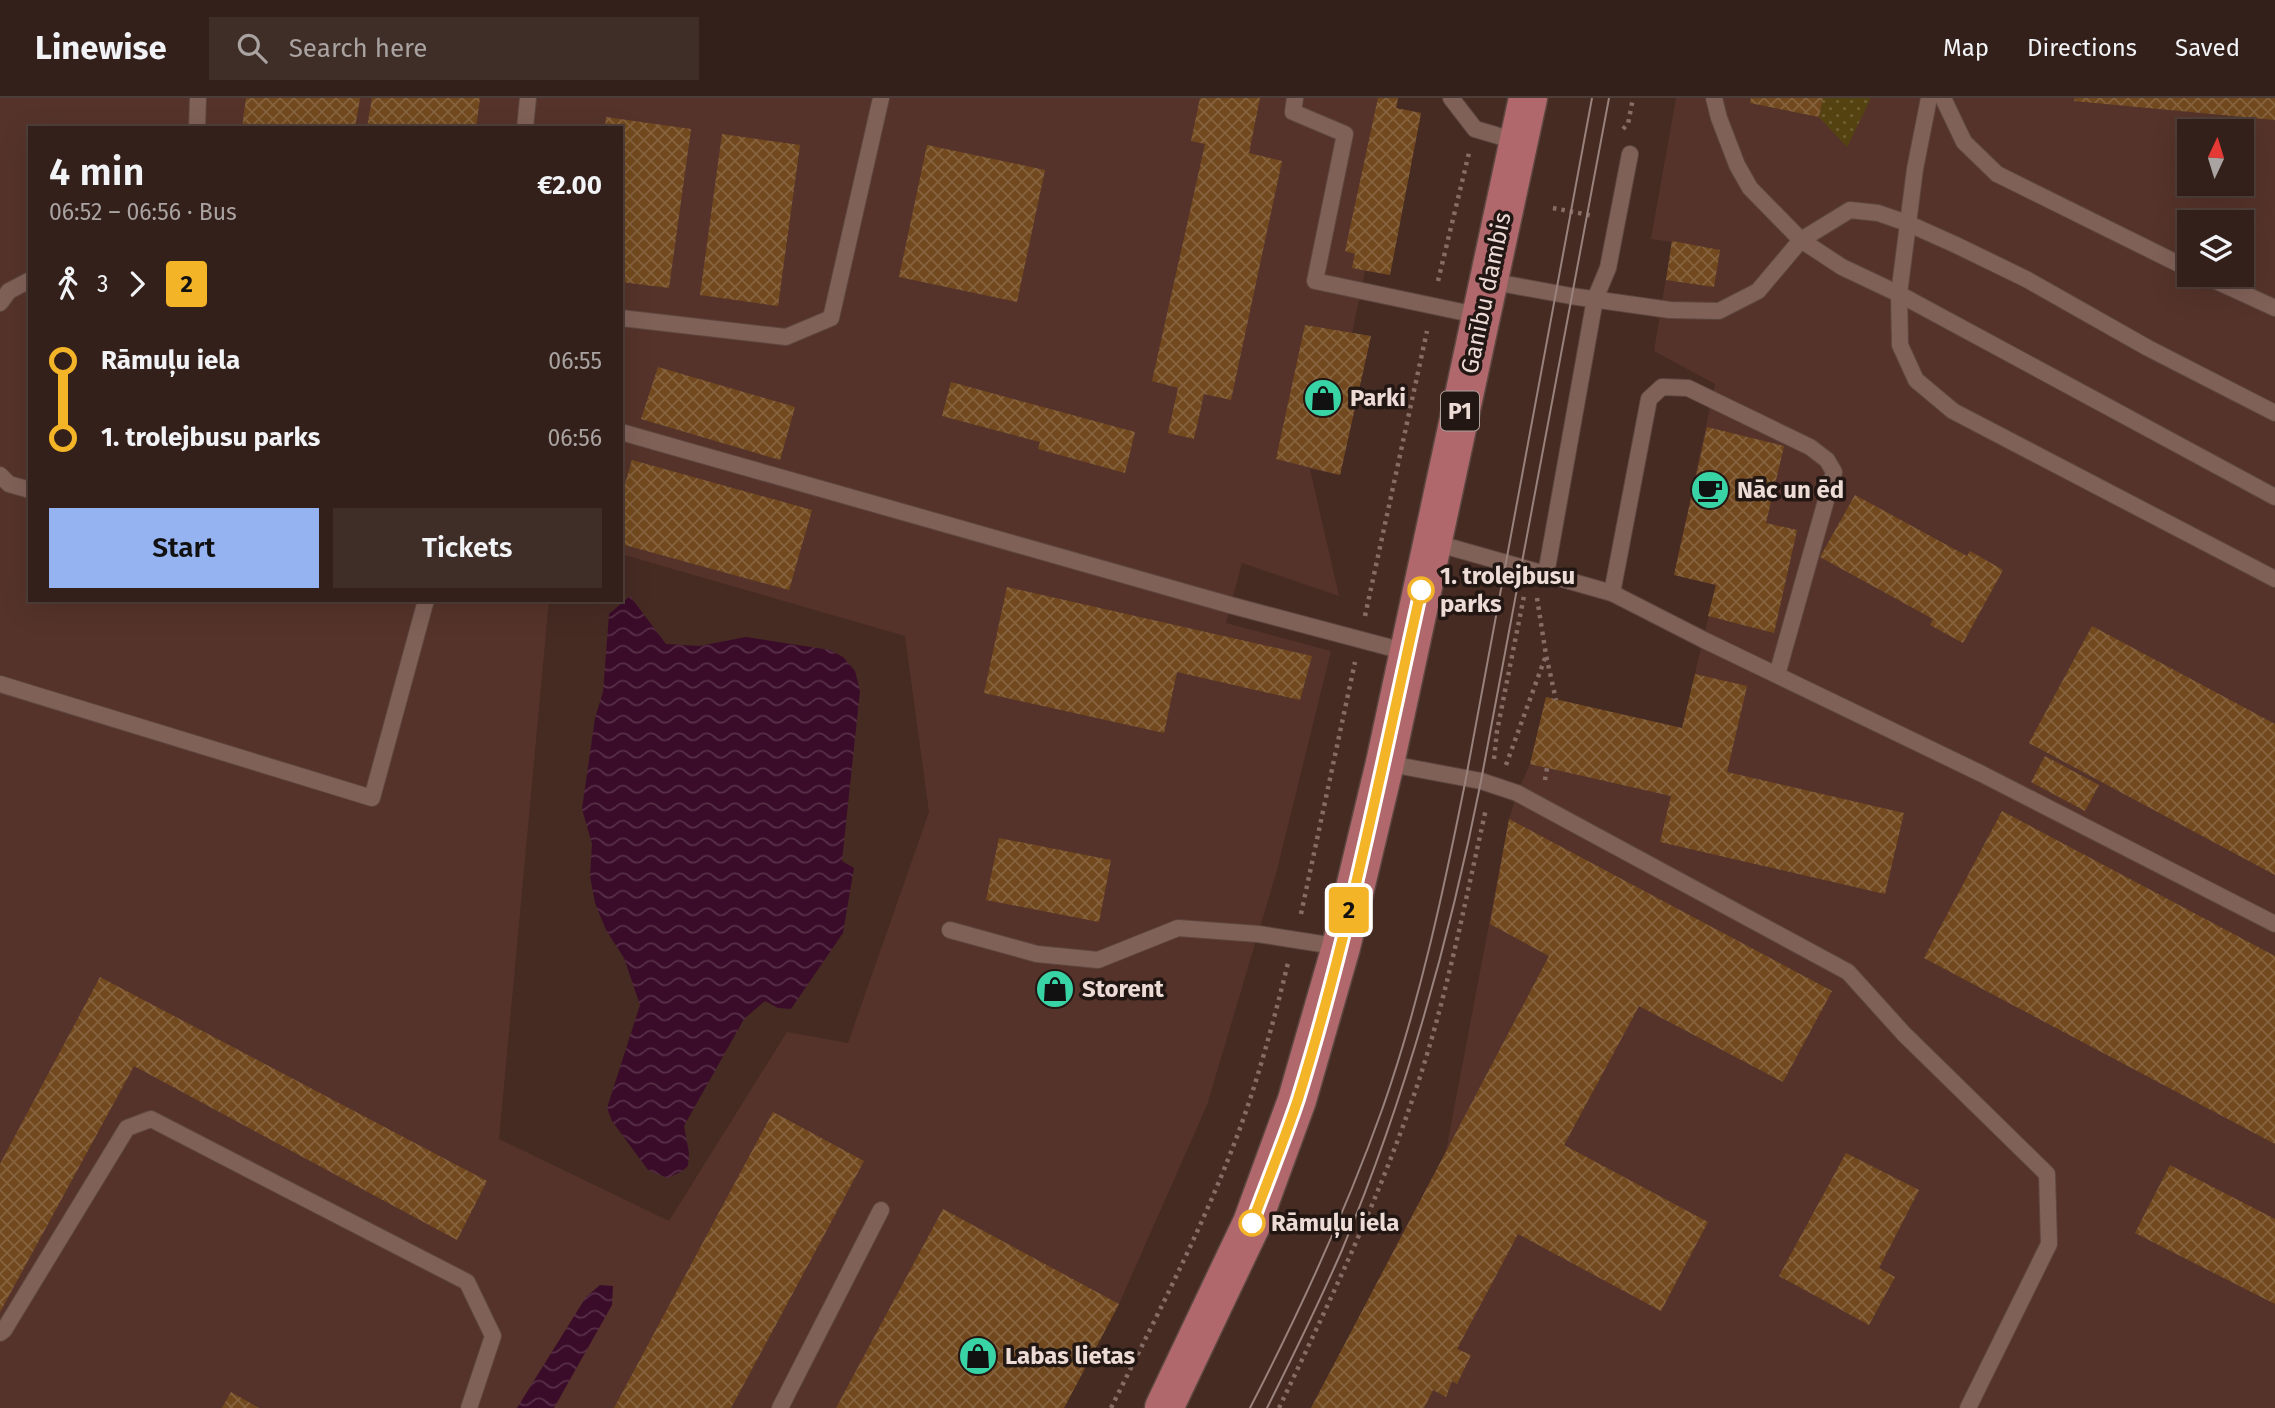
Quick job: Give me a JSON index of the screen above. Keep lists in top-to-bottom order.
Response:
{
  "streets": {
    "main road": ["Ganību dambis", "P1"]
  },
  "places": {
    "shop": ["Parki", "Storent", "Labas lietas"],
    "cafe": ["Nāc un ēd"],
    "other": ["1. trolejbusu parks", "Rāmuļu iela"]
  },
  "lines": ["bus line 2"],
  "north": "top",
  "page": {
    "header": "Linewise",
    "search": "Search here",
    "nav": ["Map", "Directions", "Saved"],
    "on_map": "2",
    "heading": ["4 min", "06:52 – 06:56 · Bus", "€2.00"],
    "legs": ["3", "2"],
    "list": [
      {
        "name": "Rāmuļu iela",
        "value": "06:55"
      },
      {
        "name": "1. trolejbusu parks",
        "value": "06:56"
      }
    ],
    "buttons": ["Start", "Tickets"]
  }
}
